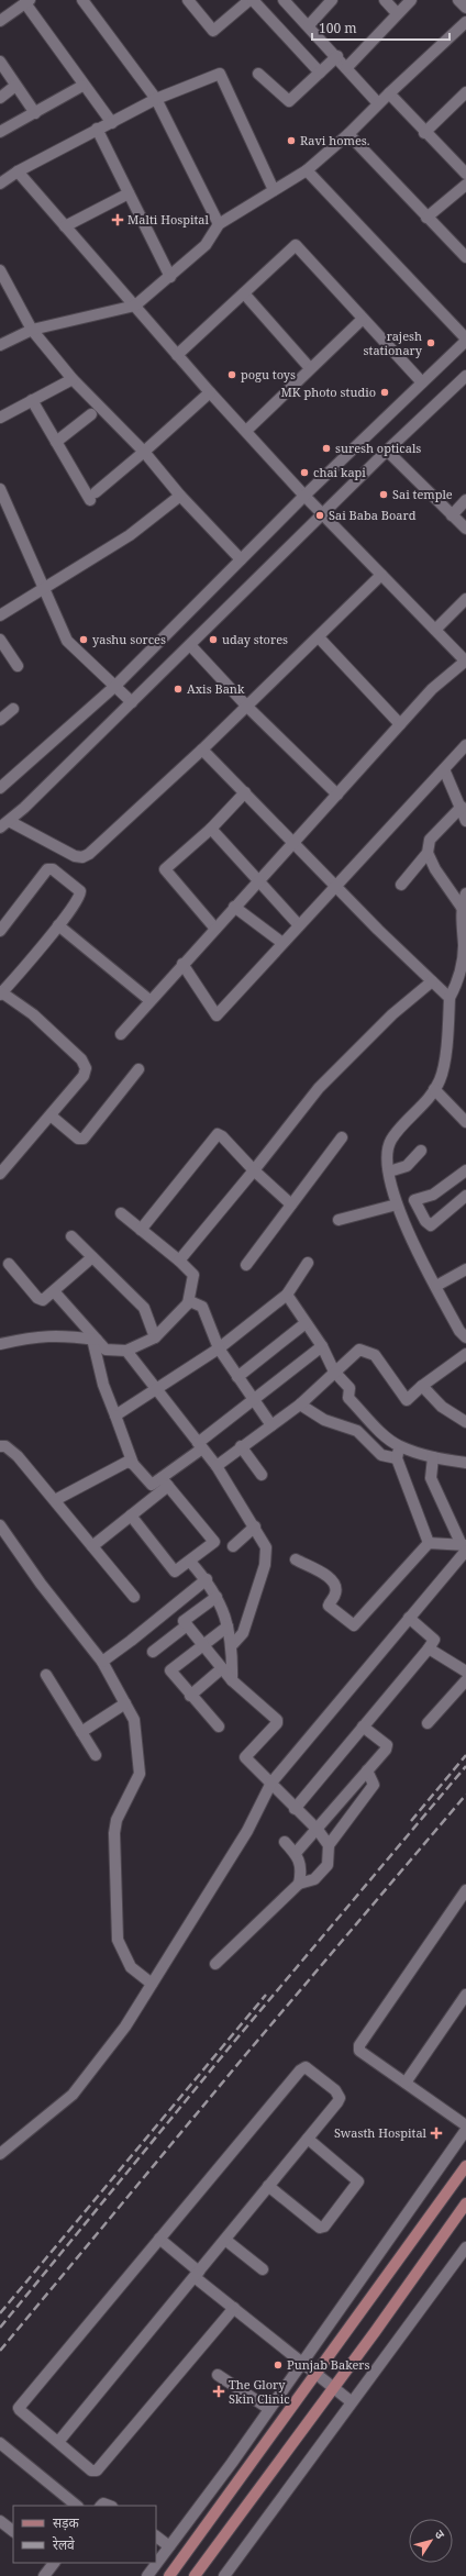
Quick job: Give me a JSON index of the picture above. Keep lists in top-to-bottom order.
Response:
{
  "places": {
    "other": [
      "Ravi homes.",
      "rajesh stationary",
      "pogu toys",
      "MK photo studio",
      "suresh opticals",
      "chai kapi",
      "Sai temple",
      "Sai Baba Board",
      "yashu sorces",
      "uday stores",
      "Axis Bank",
      "Punjab Bakers"
    ],
    "health": ["Malti Hospital", "Swasth Hospital", "The Glory Skin Clinic"]
  },
  "legend": ["सड़क", "रेलवे"],
  "scale_bar": "100 m",
  "north": "top right"
}
